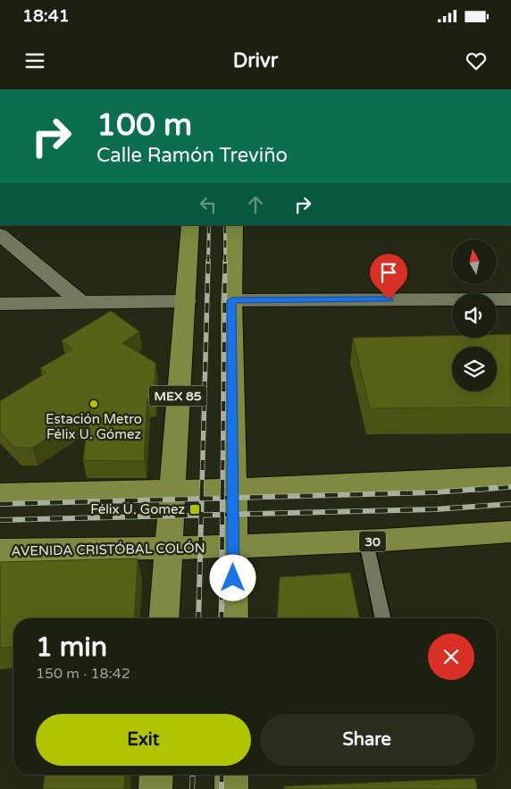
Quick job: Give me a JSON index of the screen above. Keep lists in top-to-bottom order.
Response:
{
  "streets": {
    "main road": ["MEX 85", "30", "AVENIDA CRISTÓBAL COLÓN"]
  },
  "crossings": [
    ["MEX 85", "AVENIDA CRISTÓBAL COLÓN"]
  ],
  "places": {
    "other": ["Estación Metro Félix U. Gómez"],
    "transit": ["Félix U. Gomez"]
  },
  "north": "top",
  "page": {
    "status": "18:41",
    "header": "Drivr",
    "turn": ["100 m", "Calle Ramón Treviño"],
    "heading": ["1 min", "150 m · 18:42"],
    "buttons": ["Exit", "Share"]
  }
}
